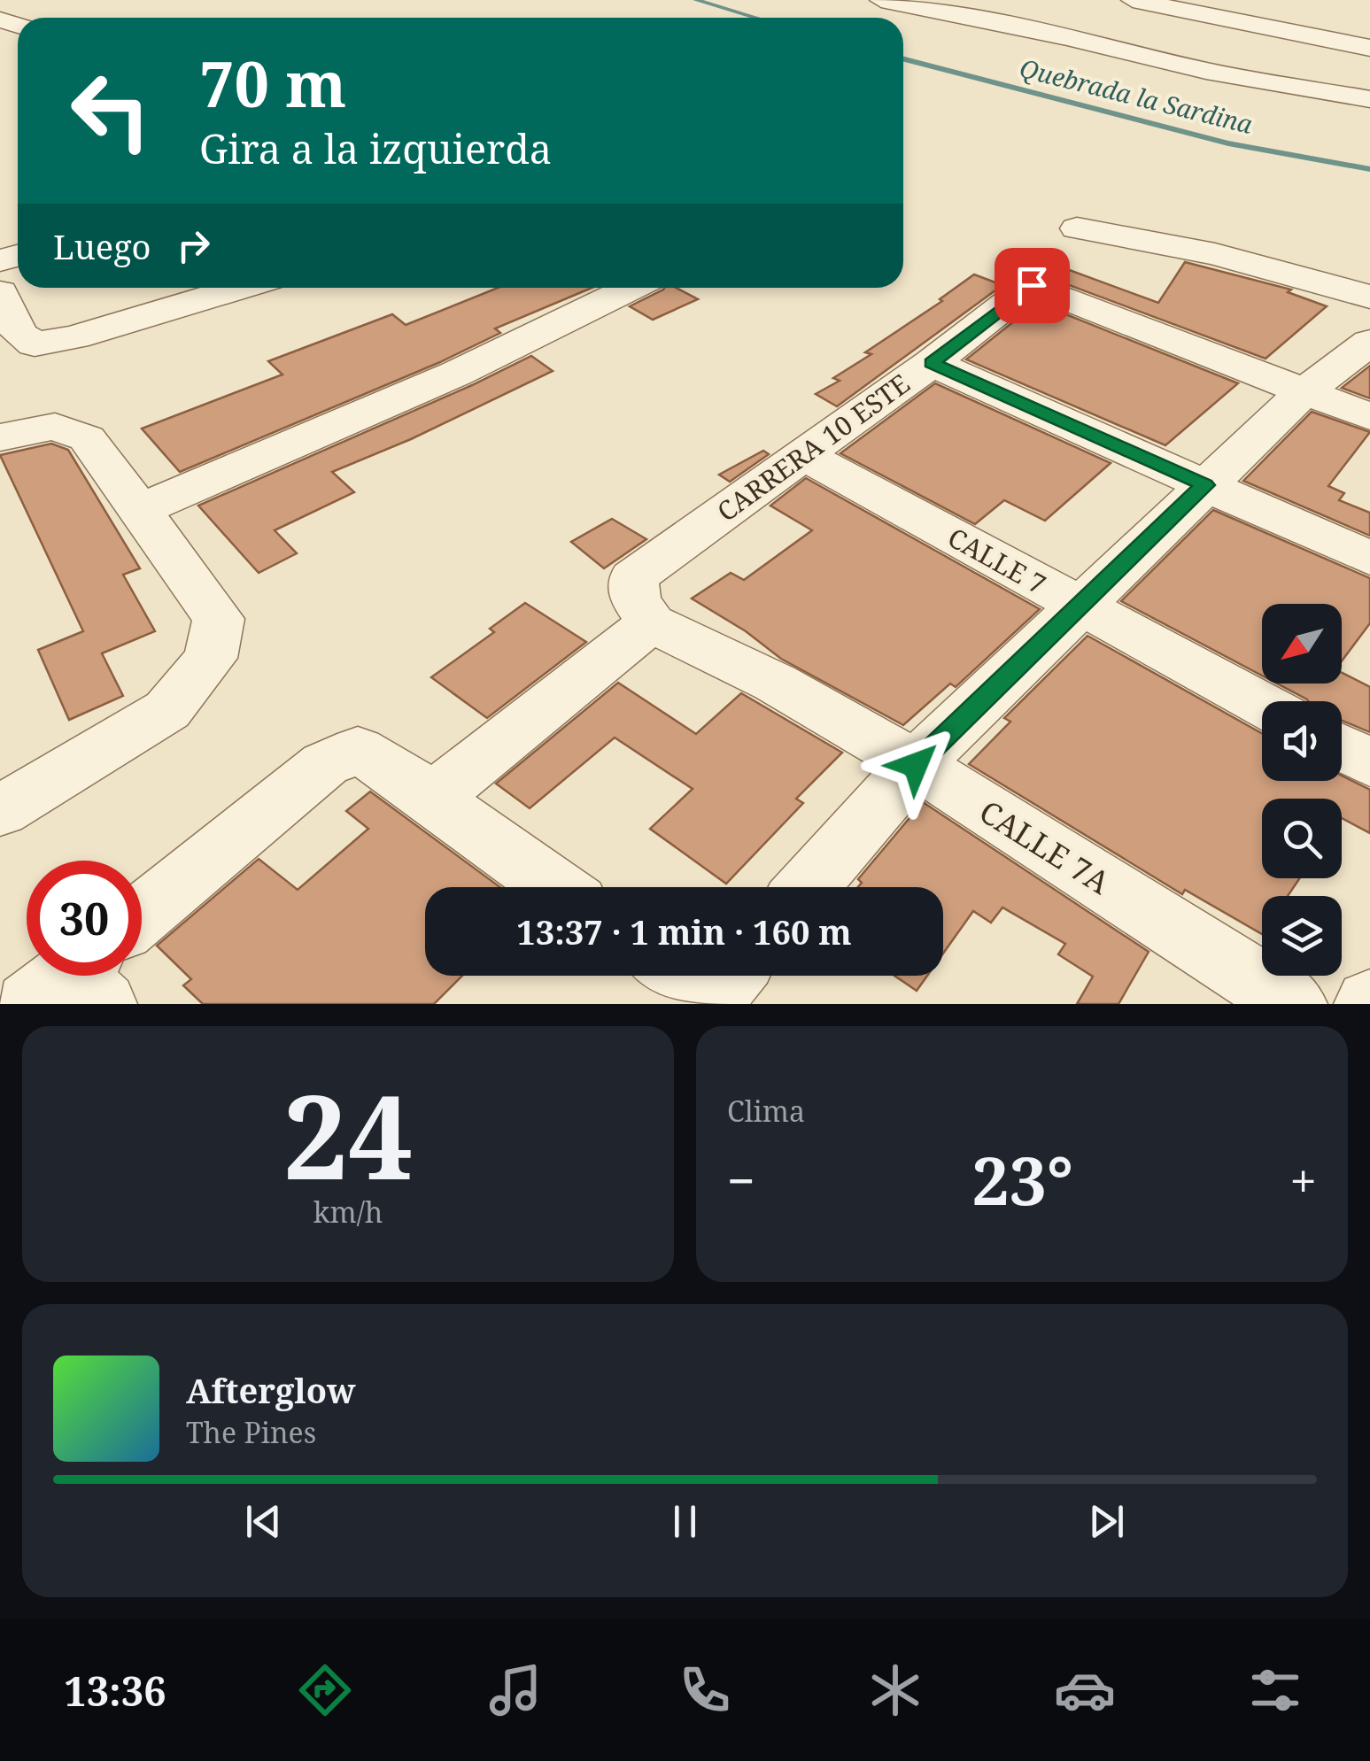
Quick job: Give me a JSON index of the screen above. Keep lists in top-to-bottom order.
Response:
{
  "streets": {
    "street": ["CARRERA 10 ESTE", "CALLE 7", "CALLE 7A"]
  },
  "crossings": [
    ["CARRERA 10 ESTE", "CALLE 7"],
    ["CARRERA 10 ESTE", "CALLE 7A"]
  ],
  "water": ["Quebrada la Sardina"],
  "north": "bottom left",
  "page": {
    "turn": ["70 m", "Gira a la izquierda"],
    "then": "Luego",
    "limit": "30",
    "trip": "13:37 · 1 min · 160 m",
    "tile": [
      ["24", "km/h"],
      "Clima"
    ],
    "heat": ["−", "23°", "+"],
    "song": ["Afterglow", "The Pines"],
    "tabs": "13:36"
  }
}
